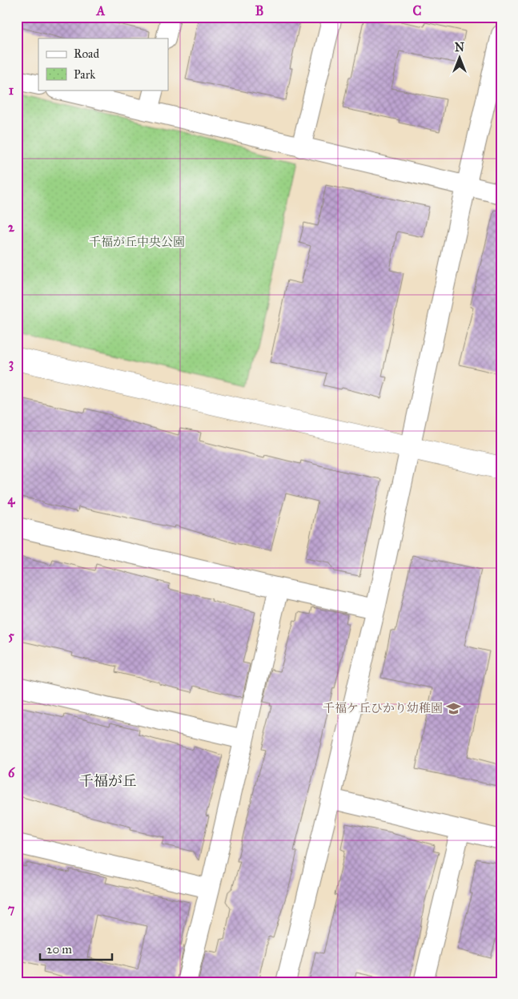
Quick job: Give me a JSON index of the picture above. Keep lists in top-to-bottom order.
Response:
{
  "districts": ["千福が丘"],
  "parks": ["千福が丘中央公園"],
  "places": {
    "school or university": ["千福ケ丘ひかり幼稚園"]
  },
  "legend": ["Road", "Park"],
  "scale_bar": "20 m",
  "north": "top",
  "grid": {
    "columns": ["A", "B", "C"],
    "rows": [
      "1",
      "2",
      "3",
      "4",
      "5",
      "6",
      "7"
    ]
  }
}
